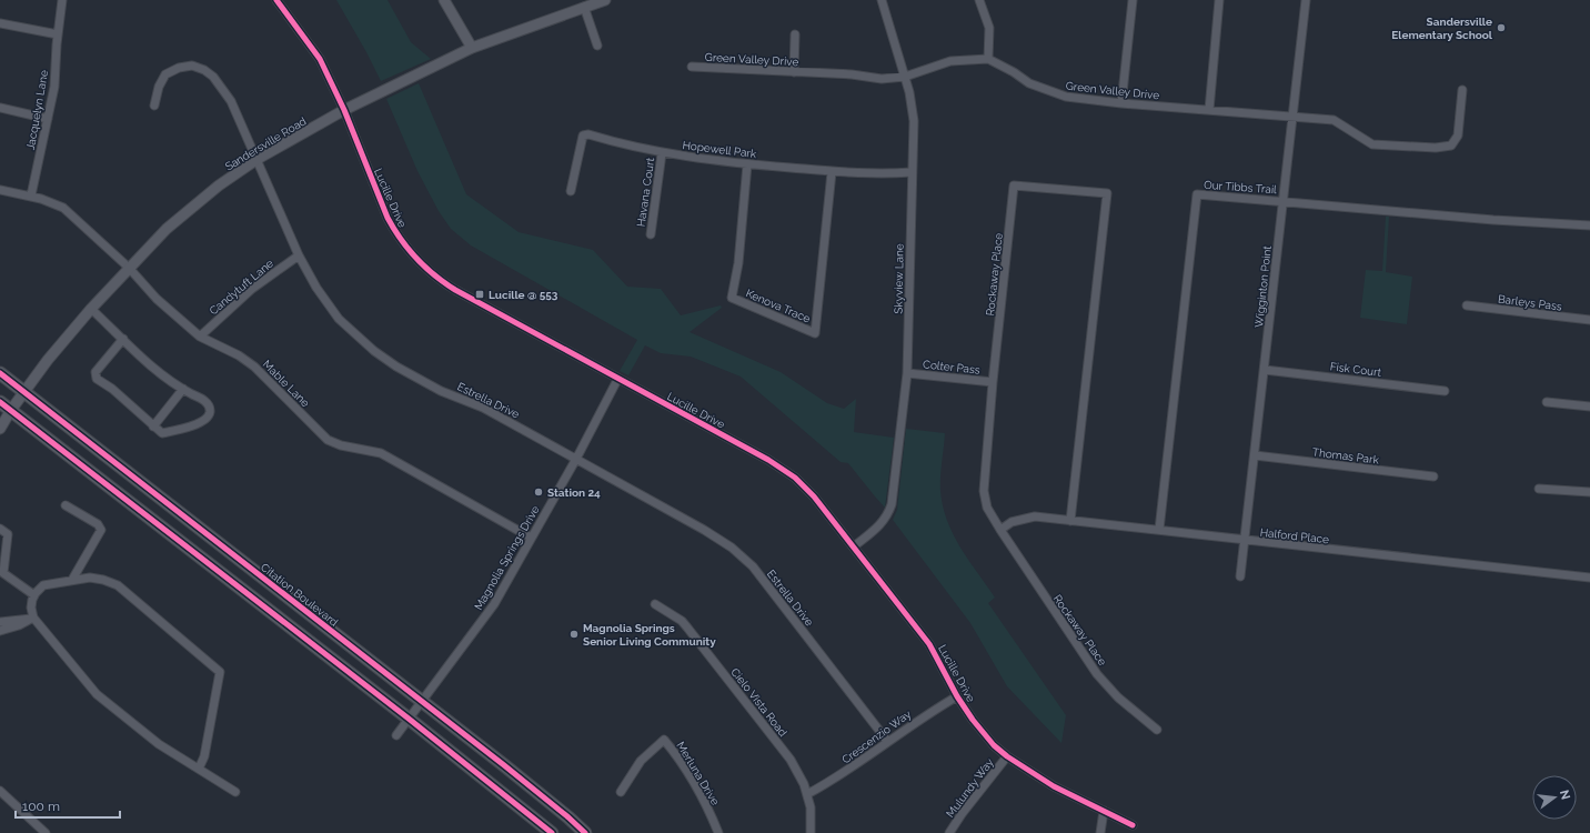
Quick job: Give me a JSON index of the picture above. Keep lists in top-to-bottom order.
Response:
{
  "streets": {
    "main road": ["Citation Boulevard"],
    "street": [
      "Green Valley Drive",
      "Jacquelyn Lane",
      "Sandersville Road",
      "Hopewell Park",
      "Our Tibbs Trail",
      "Havana Court",
      "Lucille Drive",
      "Rockaway Place",
      "Skyview Lane",
      "Candytuft Lane",
      "Wigginton Point",
      "Barleys Pass",
      "Kenova Trace",
      "Colter Pass",
      "Fisk Court",
      "Mable Lane",
      "Estrella Drive",
      "Thomas Park",
      "Halford Place",
      "Magnolia Springs Drive",
      "Cielo Vista Road",
      "Crescenzio Way",
      "Merluna Drive",
      "Mulundy Way"
    ]
  },
  "crossings": [
    ["Green Valley Drive", "Skyview Lane"],
    ["Green Valley Drive", "Wigginton Point"],
    ["Jacquelyn Lane", "Mable Lane"],
    ["Sandersville Road", "Lucille Drive"],
    ["Sandersville Road", "Mable Lane"],
    ["Sandersville Road", "Estrella Drive"],
    ["Sandersville Road", "Citation Boulevard"],
    ["Hopewell Park", "Havana Court"],
    ["Hopewell Park", "Skyview Lane"],
    ["Hopewell Park", "Kenova Trace"],
    ["Our Tibbs Trail", "Wigginton Point"],
    ["Our Tibbs Trail", "Halford Place"],
    ["Lucille Drive", "Skyview Lane"],
    ["Lucille Drive", "Magnolia Springs Drive"],
    ["Lucille Drive", "Crescenzio Way"],
    ["Lucille Drive", "Mulundy Way"],
    ["Rockaway Place", "Colter Pass"],
    ["Rockaway Place", "Halford Place"],
    ["Skyview Lane", "Colter Pass"],
    ["Candytuft Lane", "Mable Lane"],
    ["Candytuft Lane", "Estrella Drive"],
    ["Wigginton Point", "Fisk Court"],
    ["Wigginton Point", "Thomas Park"],
    ["Wigginton Point", "Halford Place"],
    ["Mable Lane", "Magnolia Springs Drive"],
    ["Estrella Drive", "Magnolia Springs Drive"],
    ["Estrella Drive", "Crescenzio Way"],
    ["Magnolia Springs Drive", "Citation Boulevard"],
    ["Cielo Vista Road", "Crescenzio Way"]
  ],
  "places": {
    "other": ["Sandersville Elementary School", "Station 24", "Magnolia Springs Senior Living Community"],
    "transit": ["Lucille @ 553"]
  },
  "scale_bar": "100 m",
  "north": "right"
}
